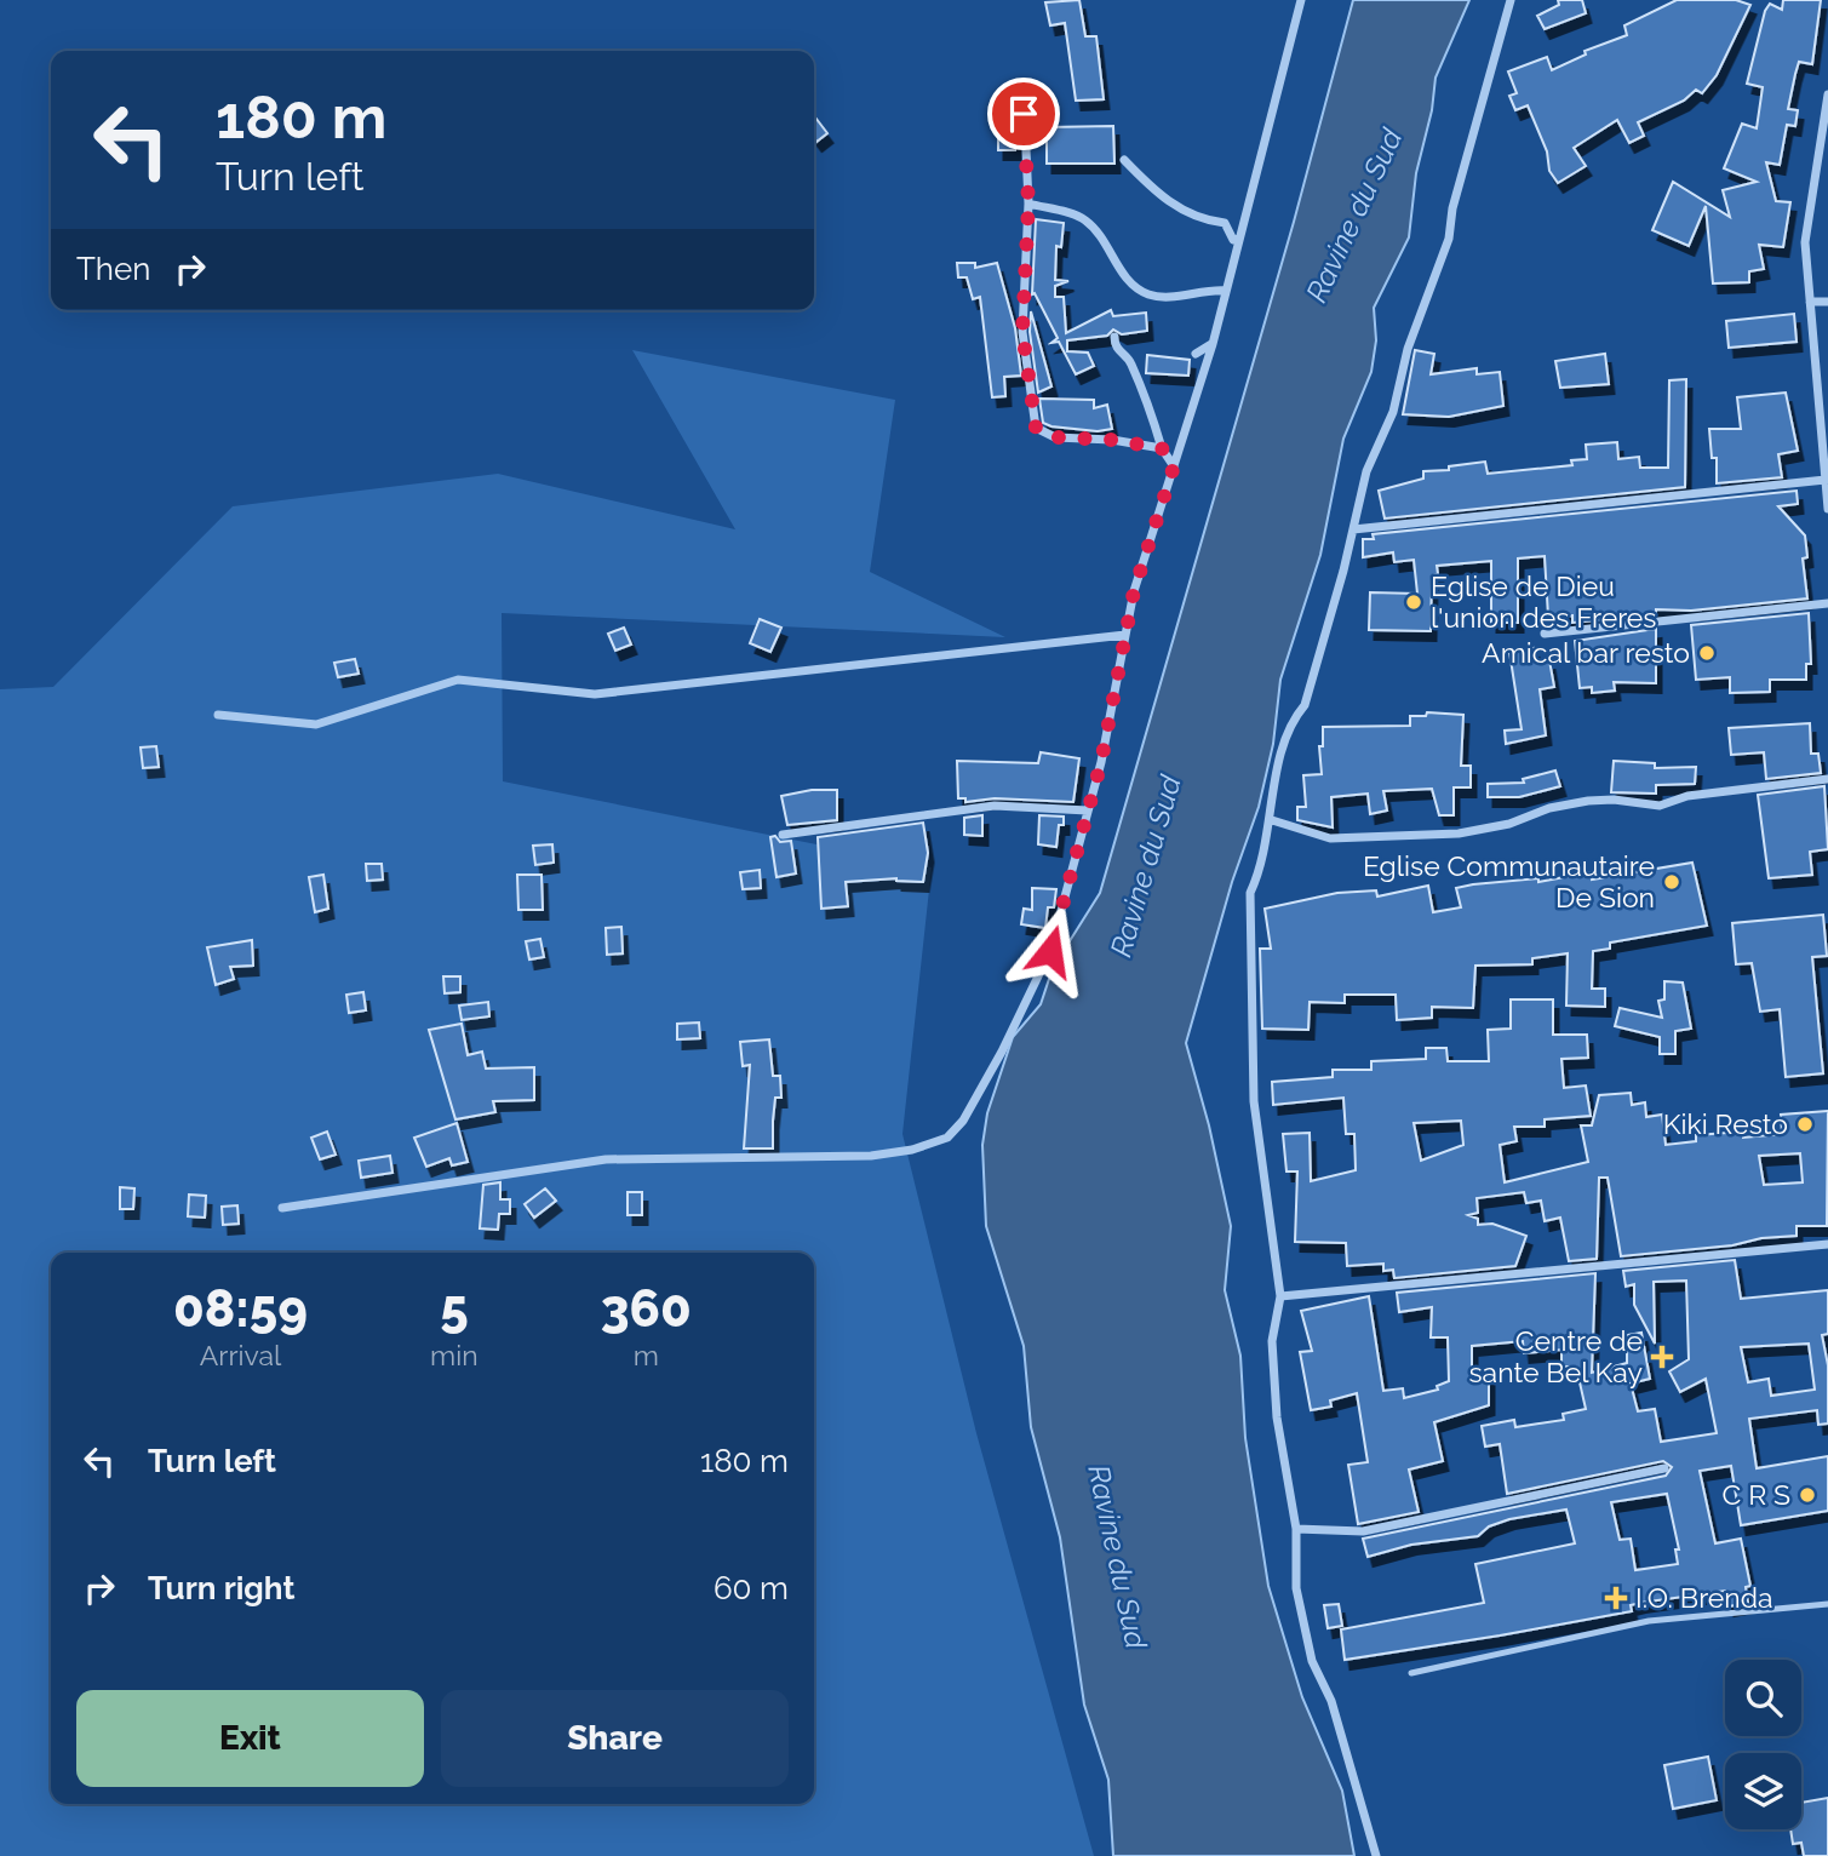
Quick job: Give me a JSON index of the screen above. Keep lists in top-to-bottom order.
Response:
{
  "water": ["Ravine du Sud"],
  "places": {
    "other": [
      "Eglise de Dieu l'union des Freres",
      "Amical bar resto",
      "Eglise Communautaire De Sion",
      "Kiki Resto",
      "C R S"
    ],
    "health": ["Centre de sante Bel Kay", "I.O. Brenda"]
  },
  "page": {
    "turn": ["180 m", "Turn left"],
    "then": "Then",
    "eta": [
      "08:59",
      "Arrival",
      "5",
      "min",
      "360",
      "m"
    ],
    "list": [
      {
        "name": "Turn left",
        "value": "180 m"
      },
      {
        "name": "Turn right",
        "value": "60 m"
      }
    ],
    "buttons": ["Exit", "Share"]
  }
}
